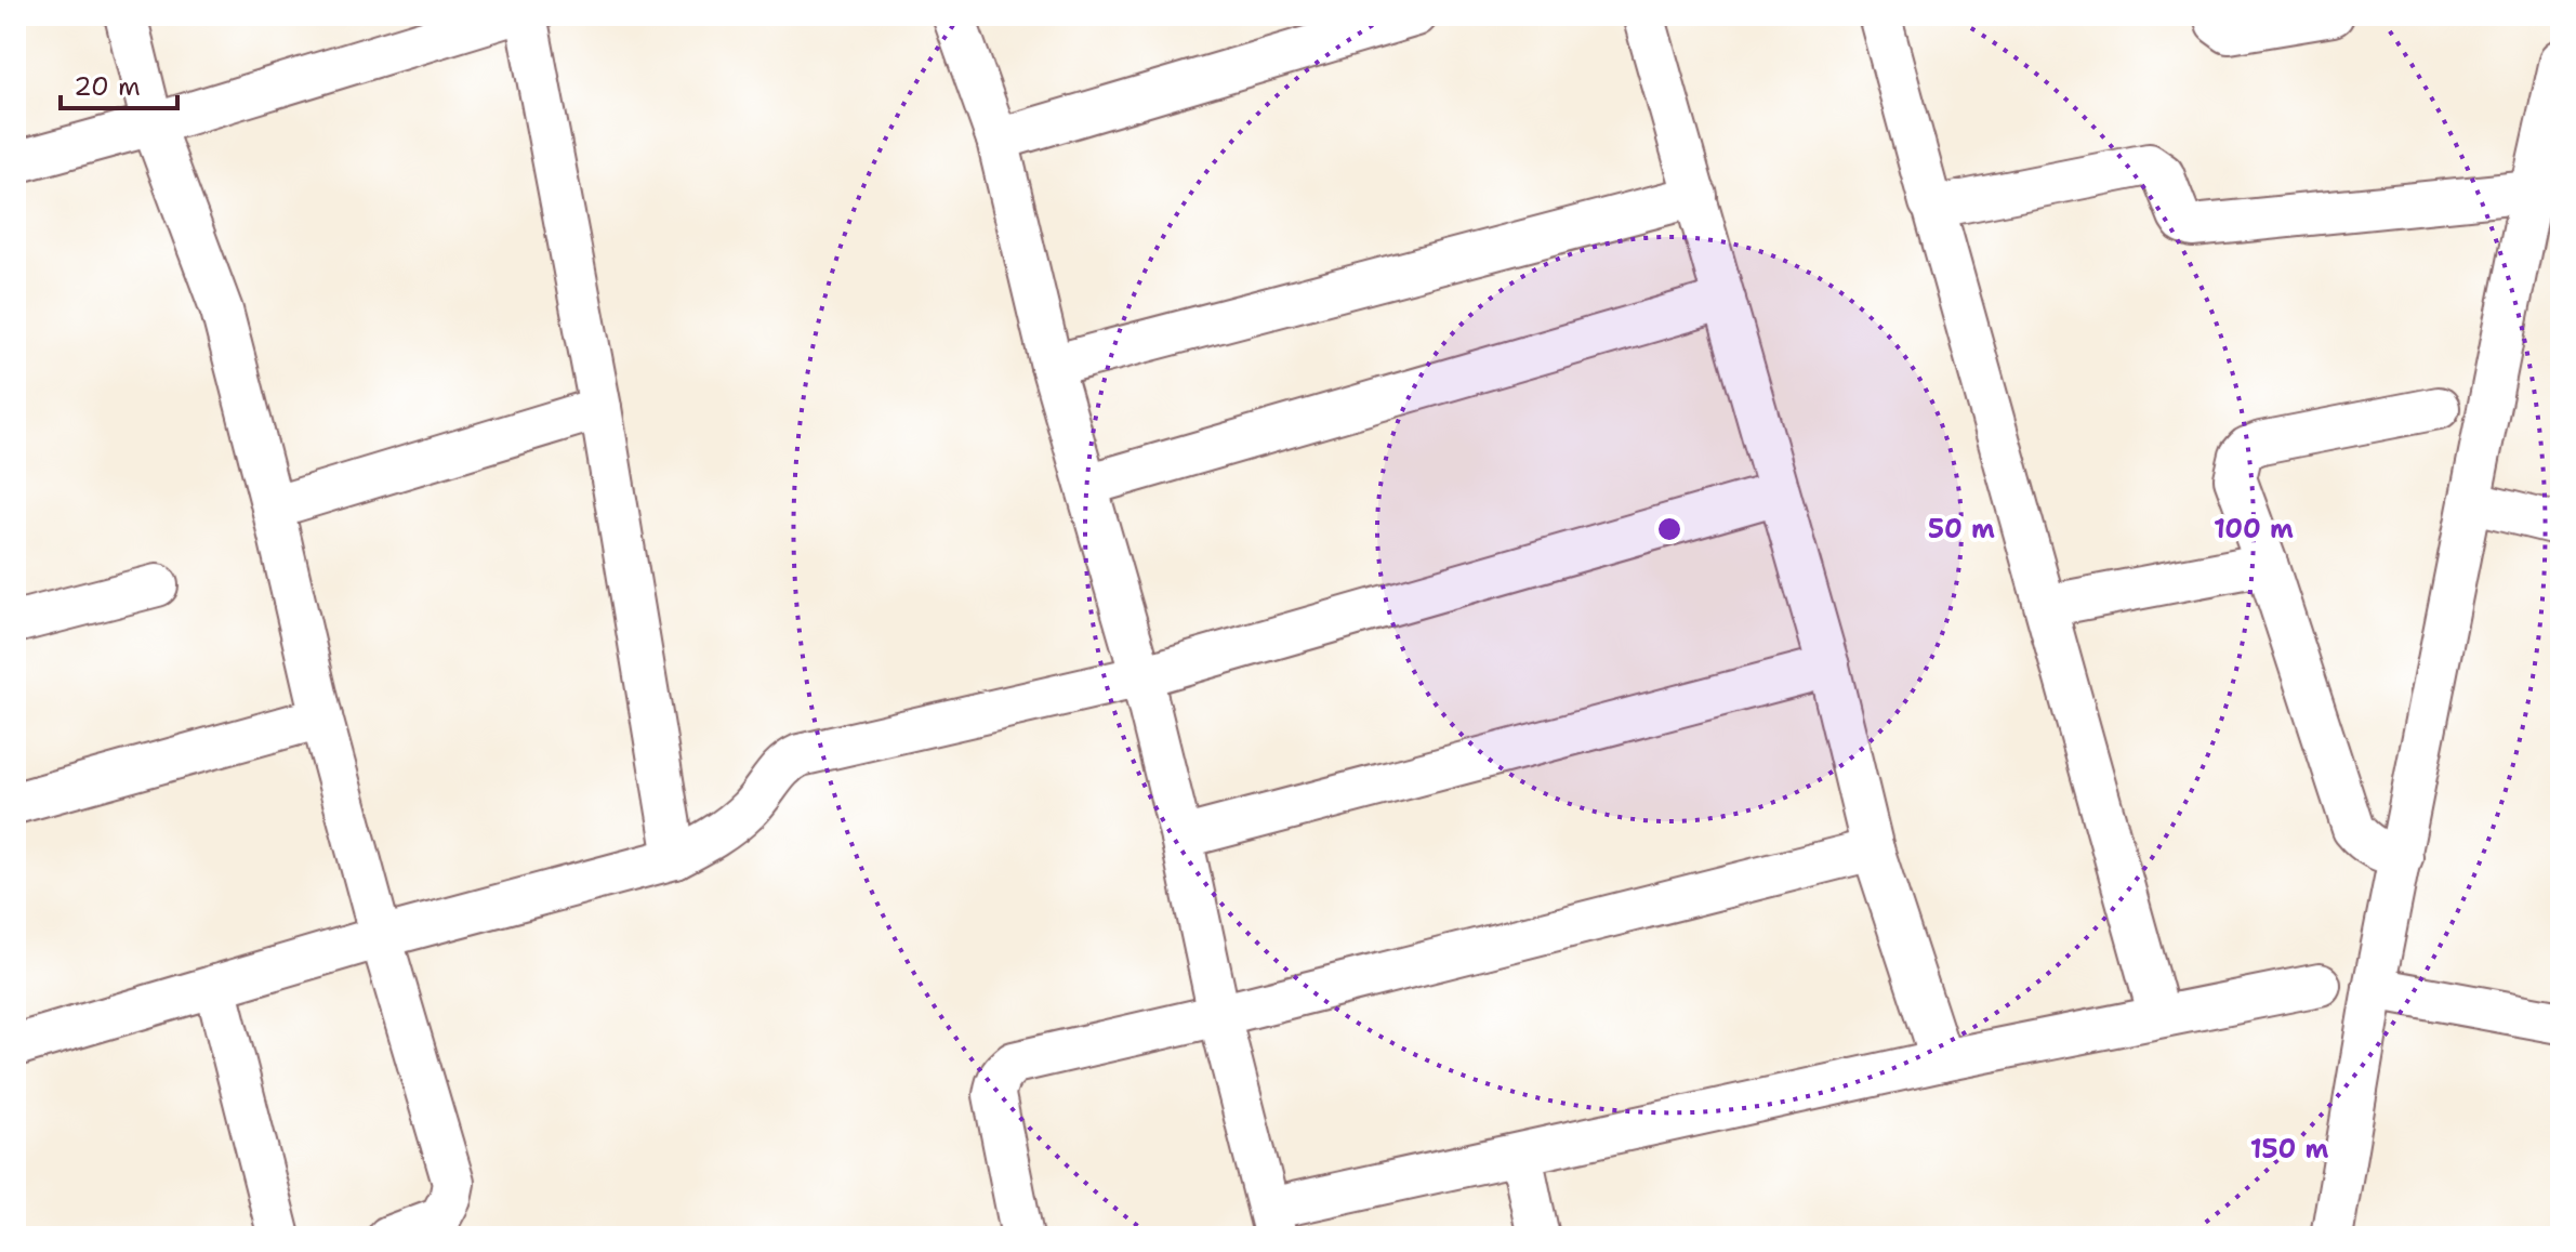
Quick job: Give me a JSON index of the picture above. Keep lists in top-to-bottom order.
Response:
{
  "scale_bar": "20 m",
  "rings": ["50 m", "100 m", "150 m"]
}
